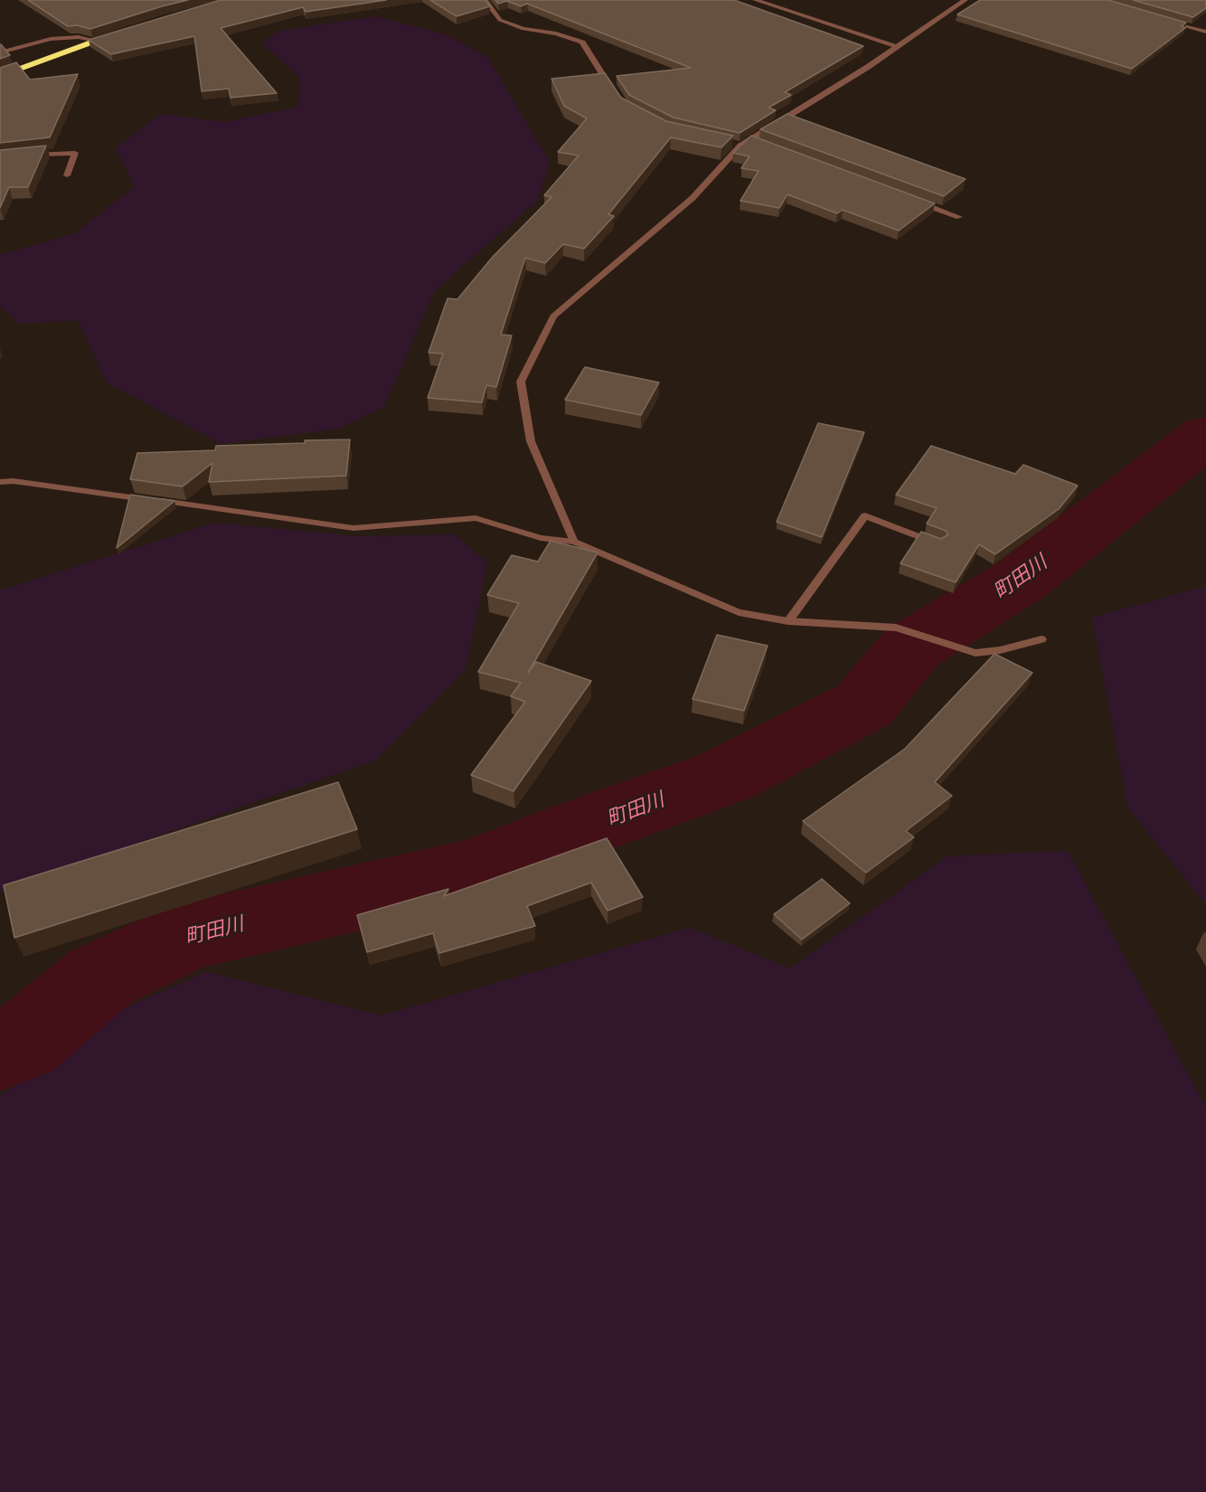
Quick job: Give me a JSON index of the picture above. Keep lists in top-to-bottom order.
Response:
{
  "water": ["町田川"]
}
